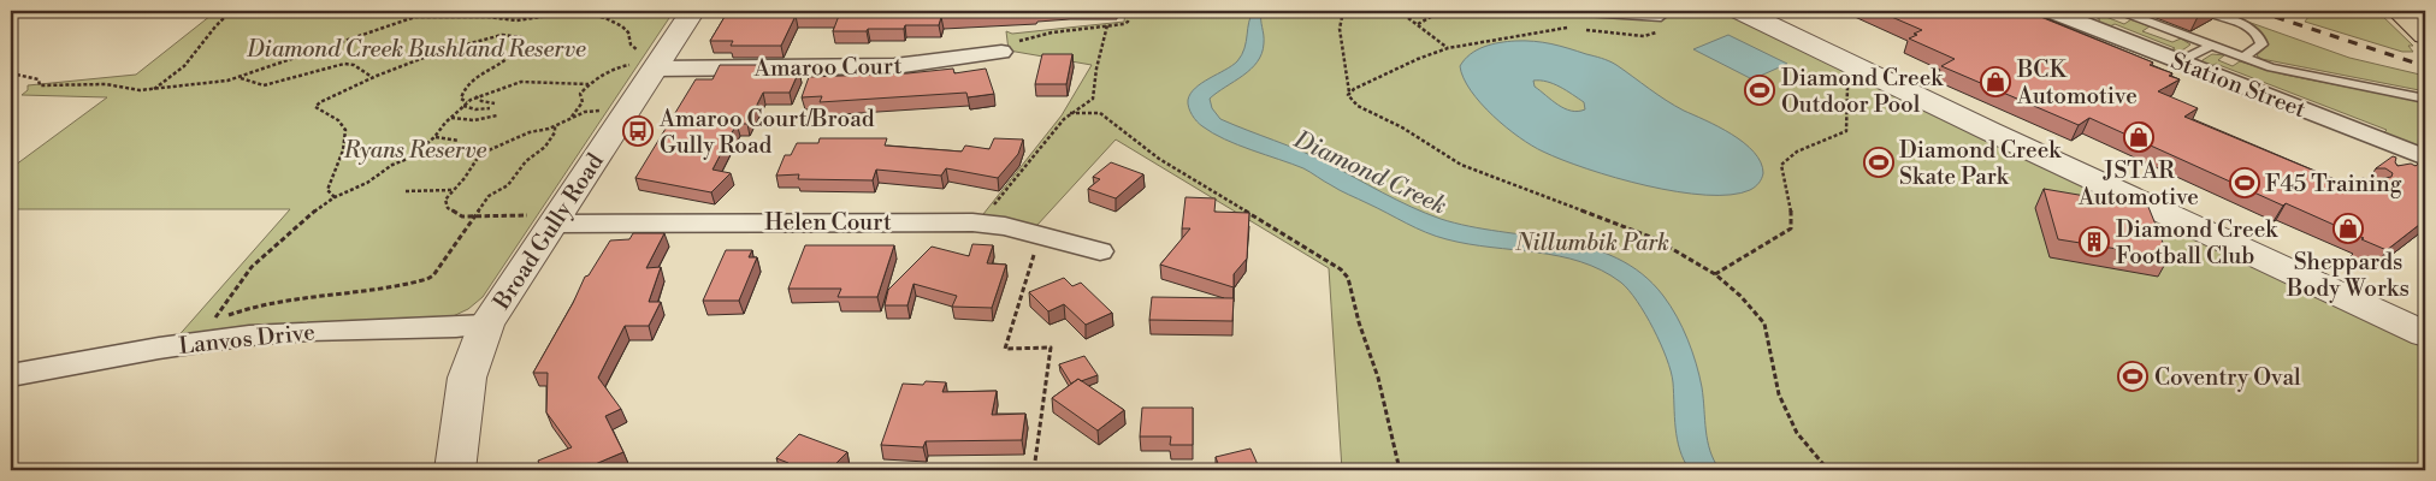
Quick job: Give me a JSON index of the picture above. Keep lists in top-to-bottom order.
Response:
{
  "streets": {
    "street": [
      "Amaroo Court",
      "Station Street",
      "Helen Court",
      "Broad Gully Road",
      "Lanvos Drive"
    ]
  },
  "crossings": [
    ["Amaroo Court", "Broad Gully Road"],
    ["Helen Court", "Broad Gully Road"],
    ["Broad Gully Road", "Lanvos Drive"]
  ],
  "water": ["Diamond Creek"],
  "parks": ["Diamond Creek Bushland Reserve", "Ryans Reserve", "Nillumbik Park"],
  "places": {
    "shop": ["BCK Automotive", "JSTAR Automotive", "Sheppards Body Works"],
    "sports": [
      "Diamond Creek Outdoor Pool",
      "Diamond Creek Skate Park",
      "F45 Training",
      "Coventry Oval"
    ],
    "bus stop": ["Amaroo Court/Broad Gully Road"],
    "building": ["Diamond Creek Football Club"]
  }
}
